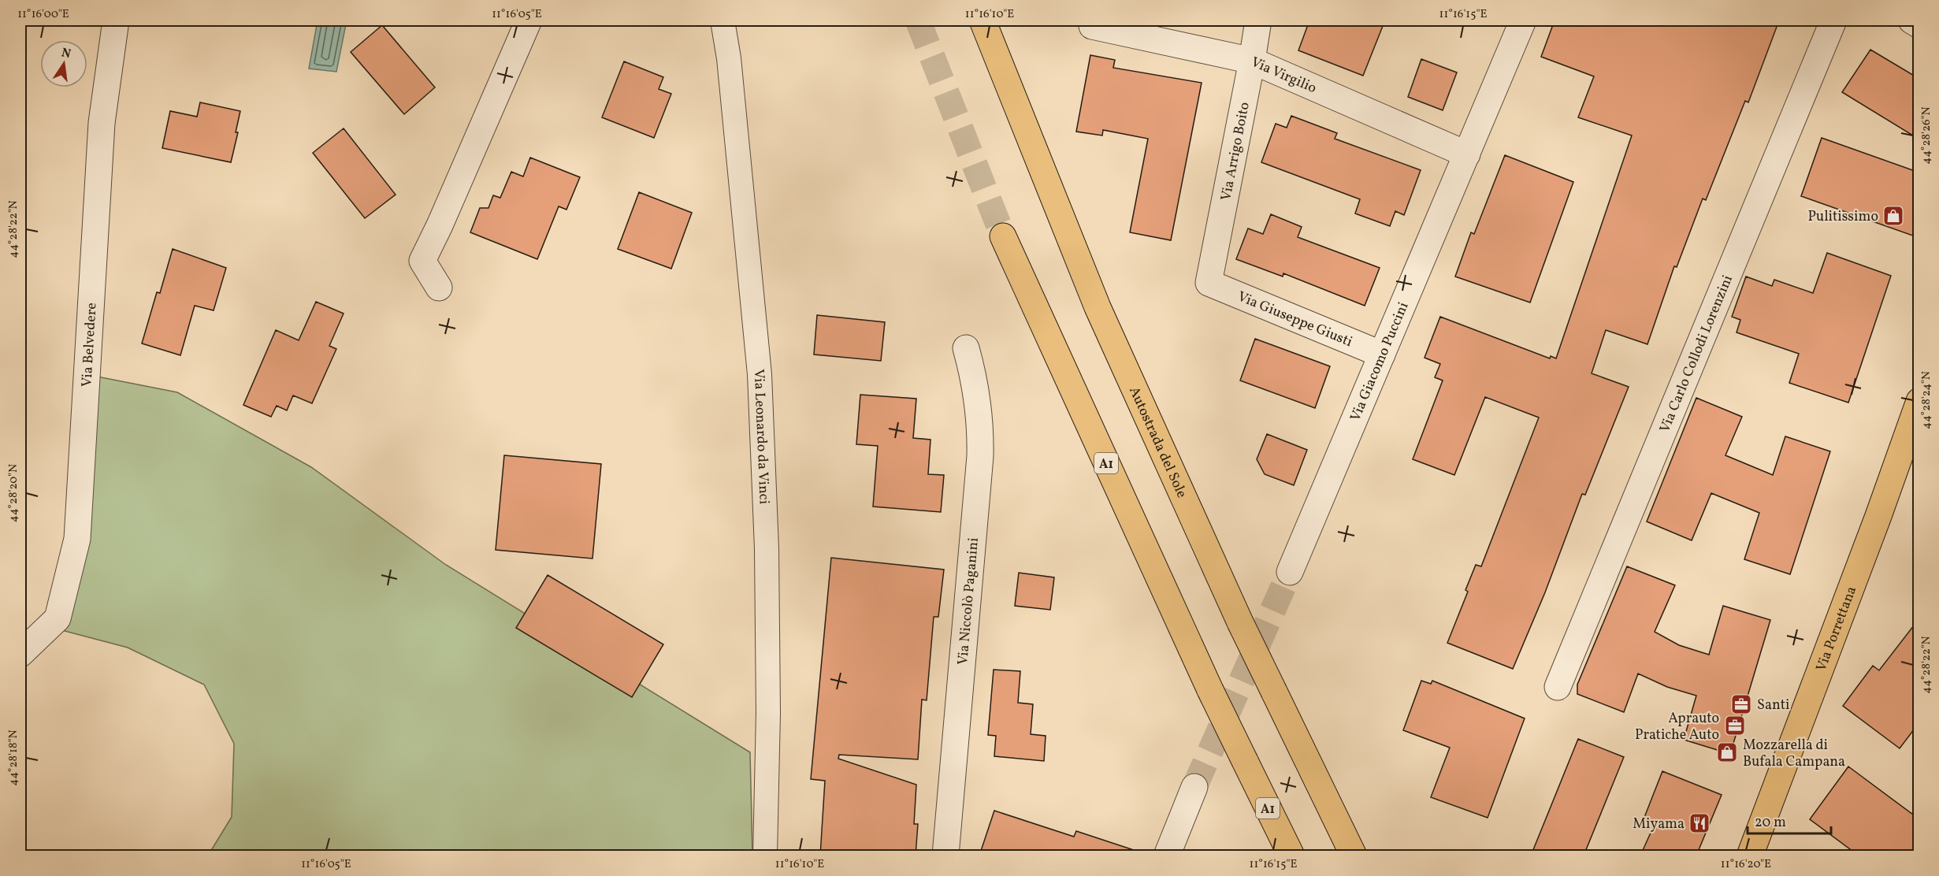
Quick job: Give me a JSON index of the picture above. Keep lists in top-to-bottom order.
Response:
{
  "streets": {
    "main road": ["Autostrada del Sole", "A1", "Via Porrettana"],
    "street": [
      "Via Virgilio",
      "Via Arrigo Boito",
      "Via Giuseppe Giusti",
      "Via Belvedere",
      "Via Carlo Collodi Lorenzini",
      "Via Giacomo Puccini",
      "Via Leonardo da Vinci",
      "Via Niccolò Paganini"
    ]
  },
  "crossings": [
    ["Via Virgilio", "Via Arrigo Boito"],
    ["Via Virgilio", "Via Giacomo Puccini"],
    ["Via Arrigo Boito", "Via Giuseppe Giusti"],
    ["Via Giuseppe Giusti", "Via Giacomo Puccini"]
  ],
  "places": {
    "shop": ["Pulitissimo", "Mozzarella di Bufala Campana"],
    "office": ["Santi", "Aprauto Pratiche Auto"],
    "restaurant": ["Miyama"]
  },
  "scale_bar": "20 m",
  "north": "top",
  "coordinates": [
    "11°16'00\"E",
    "11°16'05\"E",
    "11°16'10\"E",
    "11°16'15\"E",
    "44°28'26\"N",
    "44°28'22\"N",
    "44°28'24\"N",
    "44°28'20\"N",
    "44°28'18\"N",
    "11°16'20\"E"
  ]
}
